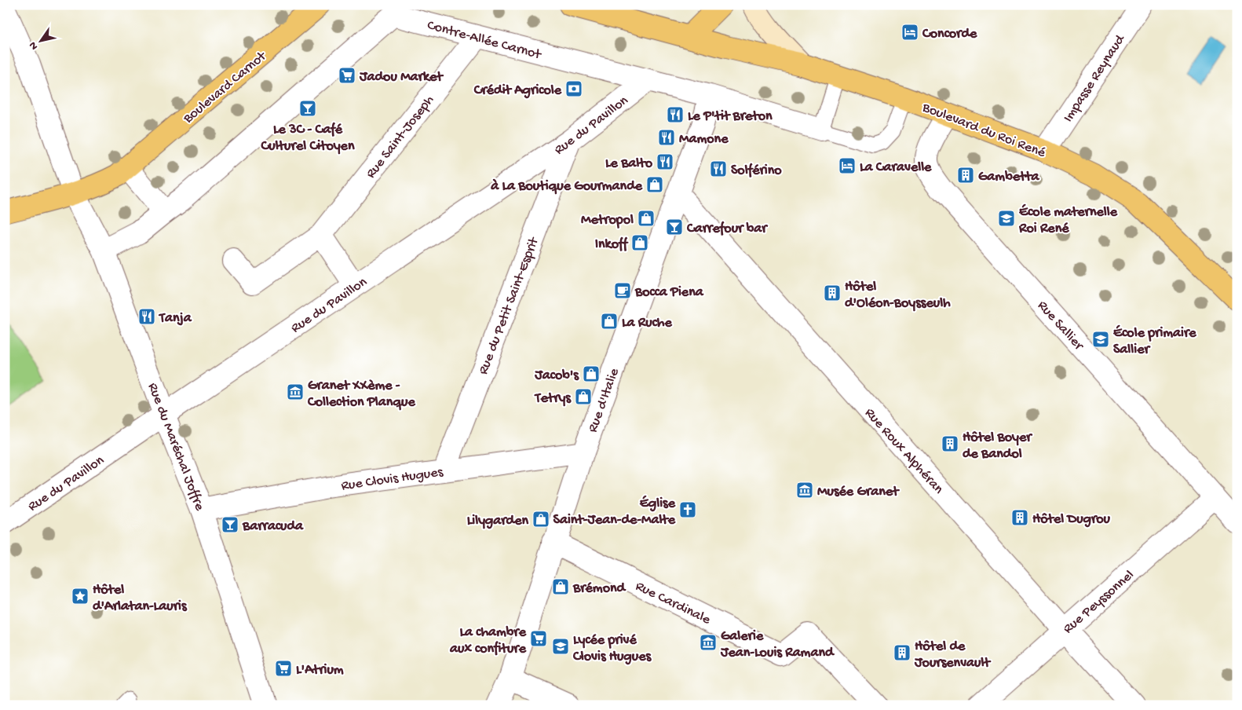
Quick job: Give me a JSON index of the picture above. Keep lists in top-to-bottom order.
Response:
{
  "streets": {
    "main road": ["Boulevard Carnot", "Boulevard du Roi René"],
    "street": [
      "Contre-Allée Carnot",
      "Impasse Reynaud",
      "Rue du Pavillon",
      "Rue Saint-Joseph",
      "Rue du Petit Saint-Esprit",
      "Rue Sallier",
      "Rue d'Italie",
      "Rue du Maréchal Joffre",
      "Rue Roux Alphéran",
      "Rue Clovis Hugues",
      "Rue Peyssonnel",
      "Rue Cardinale"
    ]
  },
  "crossings": [
    ["Contre-Allée Carnot", "Rue du Pavillon"],
    ["Contre-Allée Carnot", "Rue Saint-Joseph"],
    ["Contre-Allée Carnot", "Rue d'Italie"],
    ["Impasse Reynaud", "Boulevard du Roi René"],
    ["Boulevard Carnot", "Rue du Maréchal Joffre"],
    ["Rue du Pavillon", "Rue du Petit Saint-Esprit"],
    ["Rue du Pavillon", "Rue du Maréchal Joffre"],
    ["Boulevard du Roi René", "Rue Sallier"],
    ["Rue du Petit Saint-Esprit", "Rue Clovis Hugues"],
    ["Rue Sallier", "Rue Peyssonnel"],
    ["Rue d'Italie", "Rue Roux Alphéran"],
    ["Rue d'Italie", "Rue Clovis Hugues"],
    ["Rue d'Italie", "Rue Cardinale"],
    ["Rue du Maréchal Joffre", "Rue Clovis Hugues"],
    ["Rue Roux Alphéran", "Rue Peyssonnel"]
  ],
  "places": {
    "hotel": ["Concorde", "La Caravelle"],
    "supermarket": ["Jadou Market", "La chambre aux confiture", "L'Atrium"],
    "bank": ["Crédit Agricole"],
    "bar": ["Le 3C - Café Culturel Citoyen", "Carrefour bar", "Barracuda"],
    "restaurant": [
      "Le P'tit Breton",
      "Mamone",
      "Le Balto",
      "Solférino",
      "Tanja"
    ],
    "building": [
      "Gambetta",
      "Hôtel d'Oléon-Boysseulh",
      "Hôtel Boyer de Bandol",
      "Hôtel Dugrou",
      "Hôtel de Joursenvault"
    ],
    "shop": [
      "à La Boutique Gourmande",
      "Metropol",
      "Inkoff",
      "La Ruche",
      "Jacob's",
      "Tetrys",
      "Lilygarden",
      "Brémond"
    ],
    "school or university": ["École maternelle Roi René", "École primaire Sallier", "Lycée privé Clovis Hugues"],
    "cafe": ["Bocca Piena"],
    "museum": ["Granet XXème - Collection Planque", "Musée Granet", "Galerie Jean-Louis Ramand"],
    "church": ["Église Saint-Jean-de-Malte"],
    "place": ["Hôtel d'Arlatan-Lauris"]
  },
  "north": "bottom left"
}
